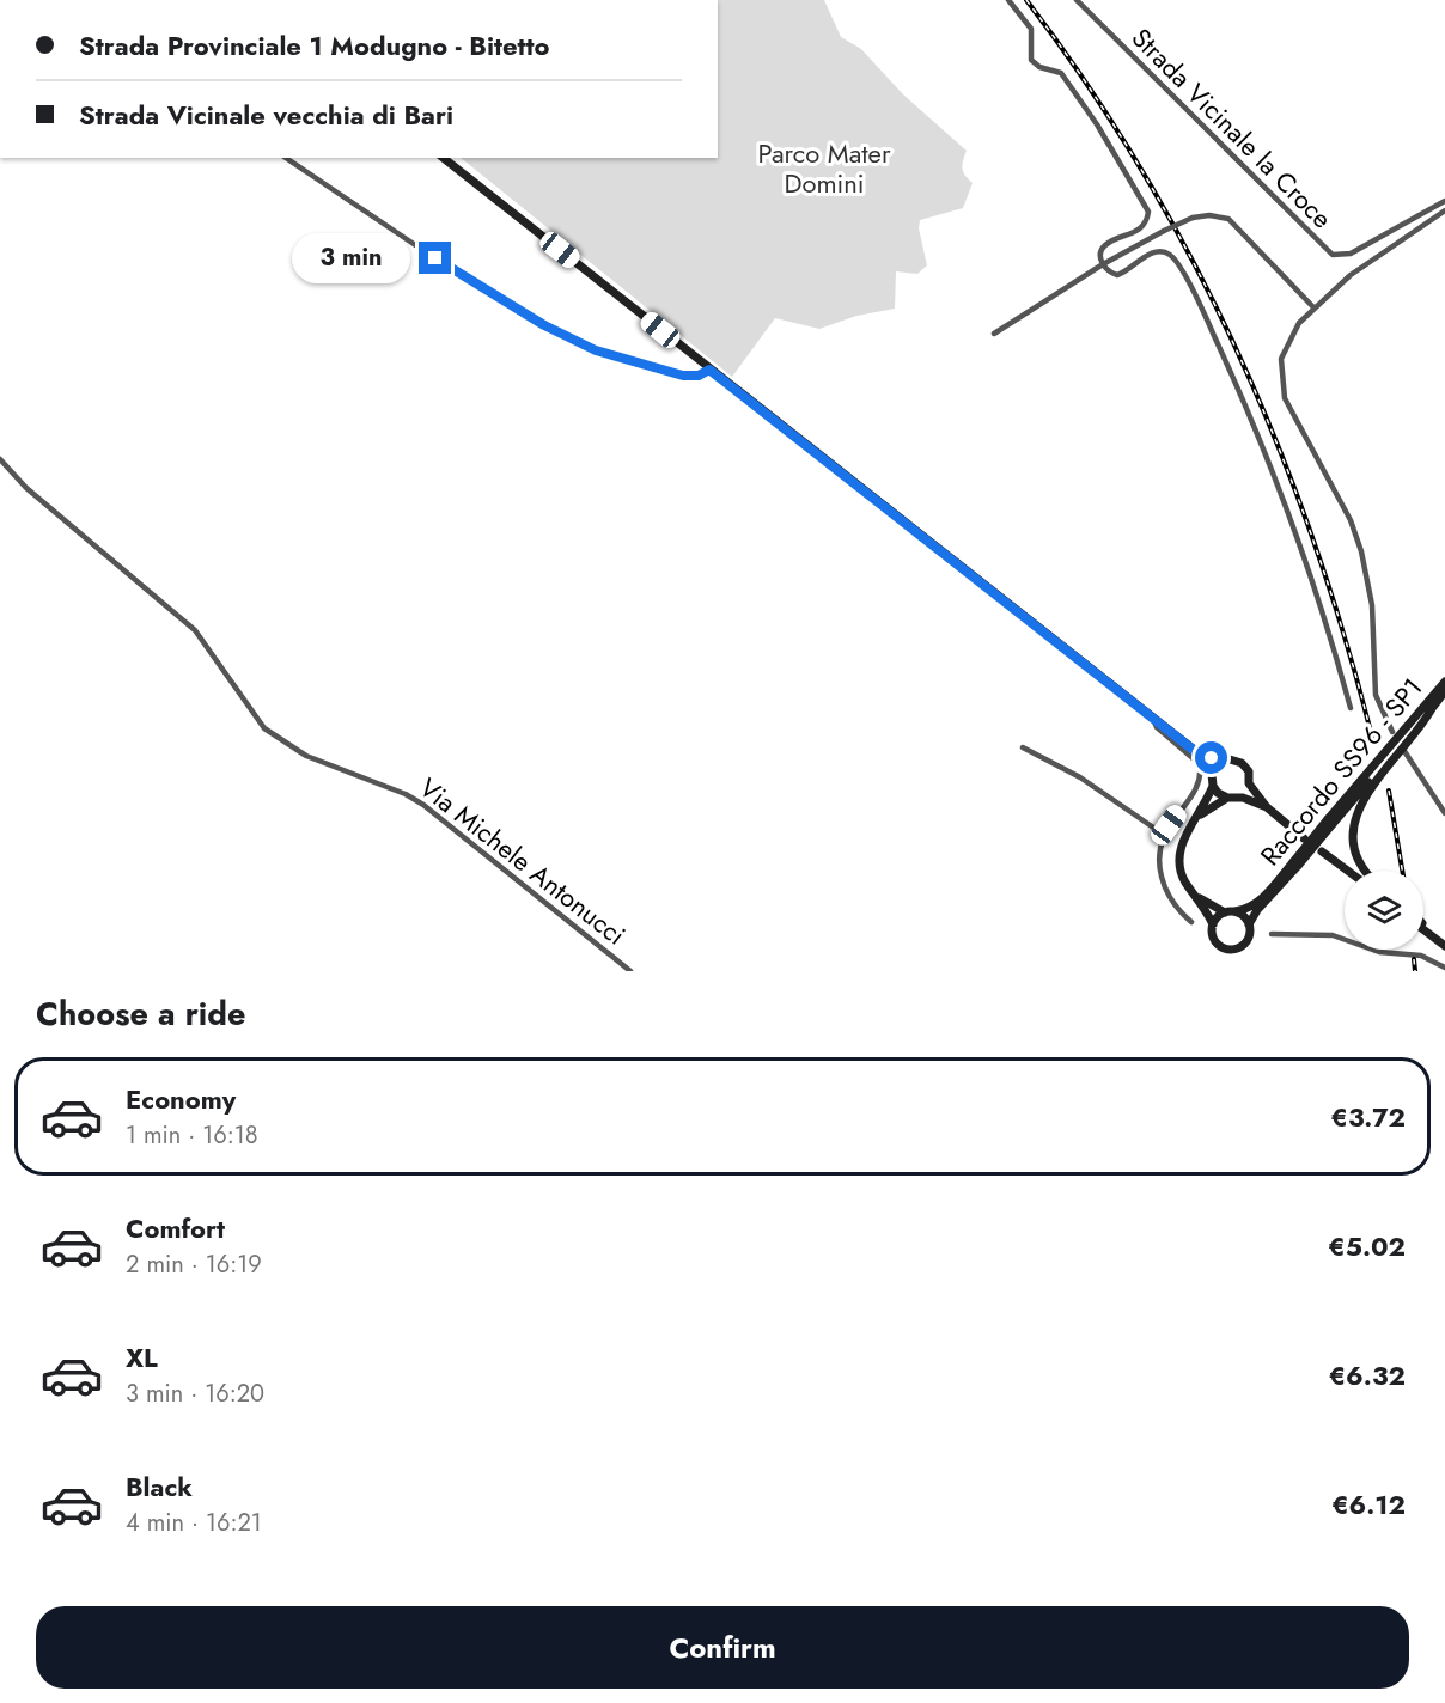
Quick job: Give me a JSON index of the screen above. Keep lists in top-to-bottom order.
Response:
{
  "streets": {
    "main road": ["Raccordo SS96 - SP1"],
    "street": ["Strada Vicinale la Croce", "Via Michele Antonucci"]
  },
  "parks": ["Parco Mater Domini"],
  "page": {
    "banner": ["Strada Provinciale 1 Modugno - Bitetto", "Strada Vicinale vecchia di Bari"],
    "bubble": "3 min",
    "heading": "Choose a ride",
    "list": [
      {
        "name": "Economy",
        "note": "1 min · 16:18",
        "value": "€3.72"
      },
      {
        "name": "Comfort",
        "note": "2 min · 16:19",
        "value": "€5.02"
      },
      {
        "name": "XL",
        "note": "3 min · 16:20",
        "value": "€6.32"
      },
      {
        "name": "Black",
        "note": "4 min · 16:21",
        "value": "€6.12"
      }
    ],
    "buttons": "Confirm"
  }
}
